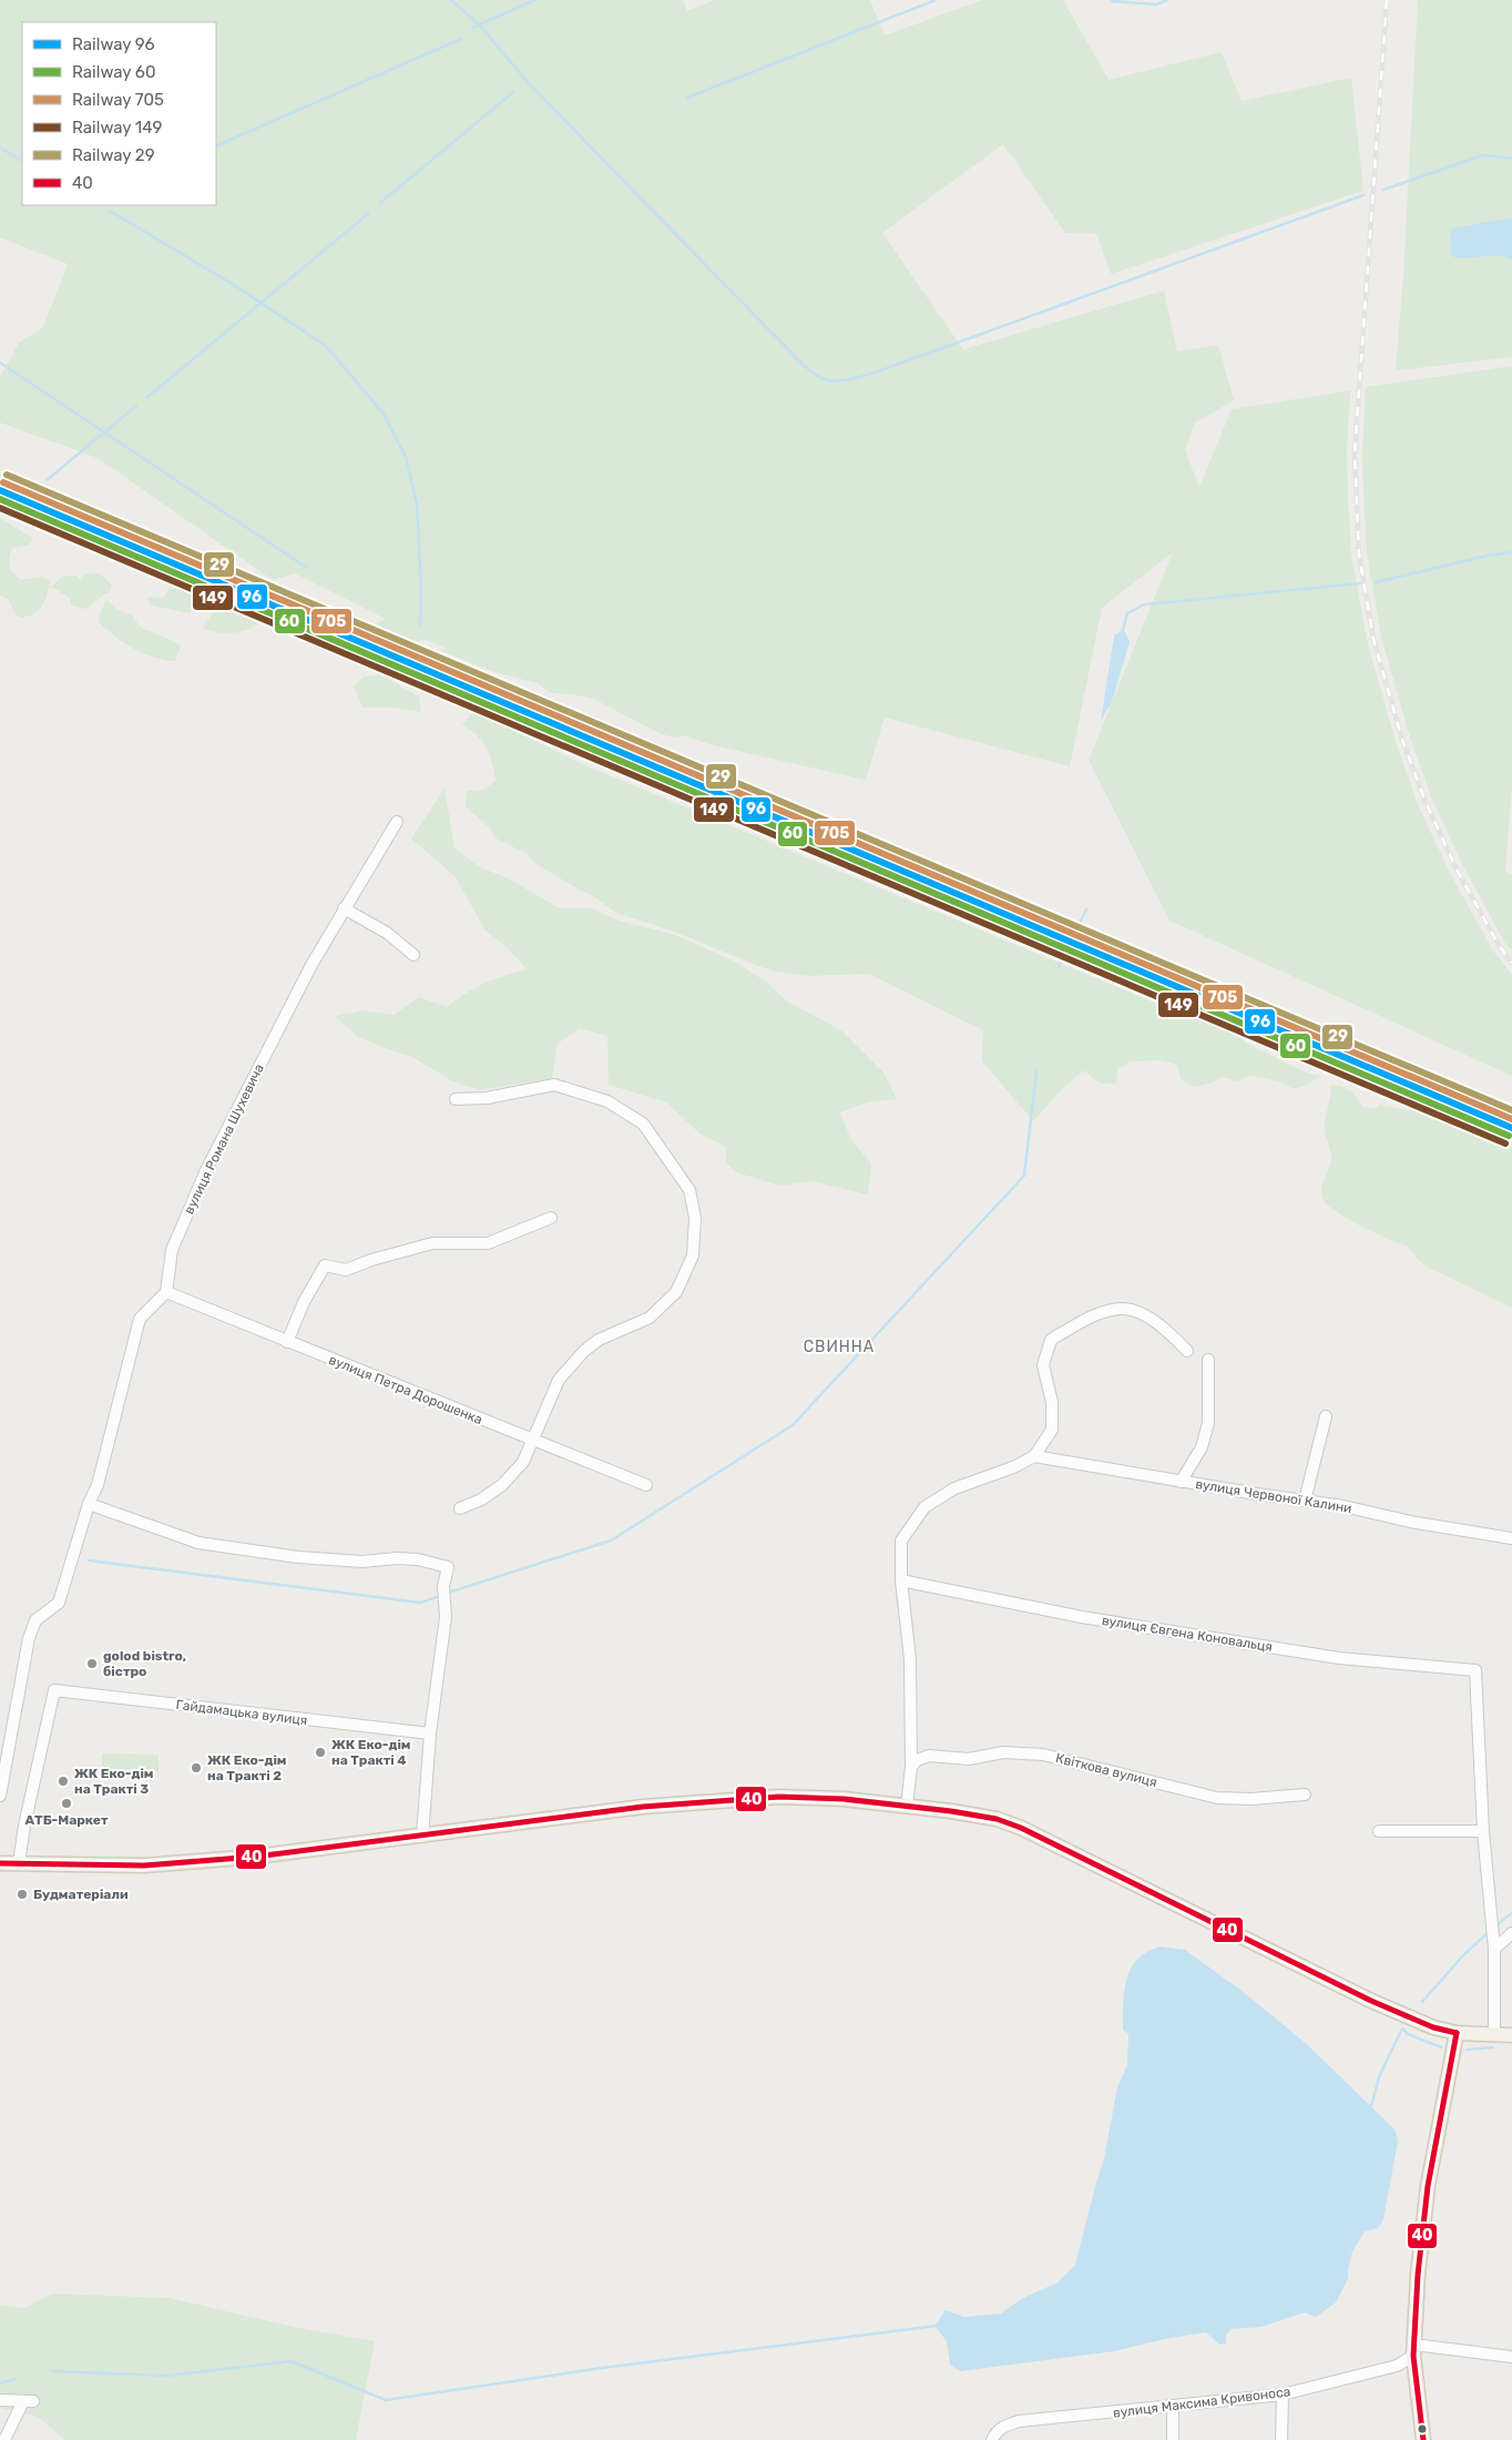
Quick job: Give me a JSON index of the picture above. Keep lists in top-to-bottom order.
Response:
{
  "streets": {
    "street": [
      "вулиця Романа Шухевича",
      "вулиця Петра Дорошенка",
      "вулиця Червоної Калини",
      "вулиця Євгена Коновальця",
      "Гайдамацька вулиця",
      "Квіткова вулиця",
      "вулиця Максима Кривоноса"
    ]
  },
  "crossings": [
    ["вулиця Романа Шухевича", "вулиця Петра Дорошенка"]
  ],
  "districts": ["СВИННА"],
  "places": [
    "golod bistro, бістро",
    "ЖК Еко-дім на Тракті 4",
    "ЖК Еко-дім на Тракті 2",
    "ЖК Еко-дім на Тракті 3",
    "АТБ-Маркет",
    "Будматеріали"
  ],
  "lines": [
    "rail line 29",
    "rail line 705",
    "rail line 96",
    "rail line 60",
    "rail line 149",
    "transit line 40"
  ],
  "legend": [
    "Railway 96",
    "Railway 60",
    "Railway 705",
    "Railway 149",
    "Railway 29",
    "40"
  ]
}
